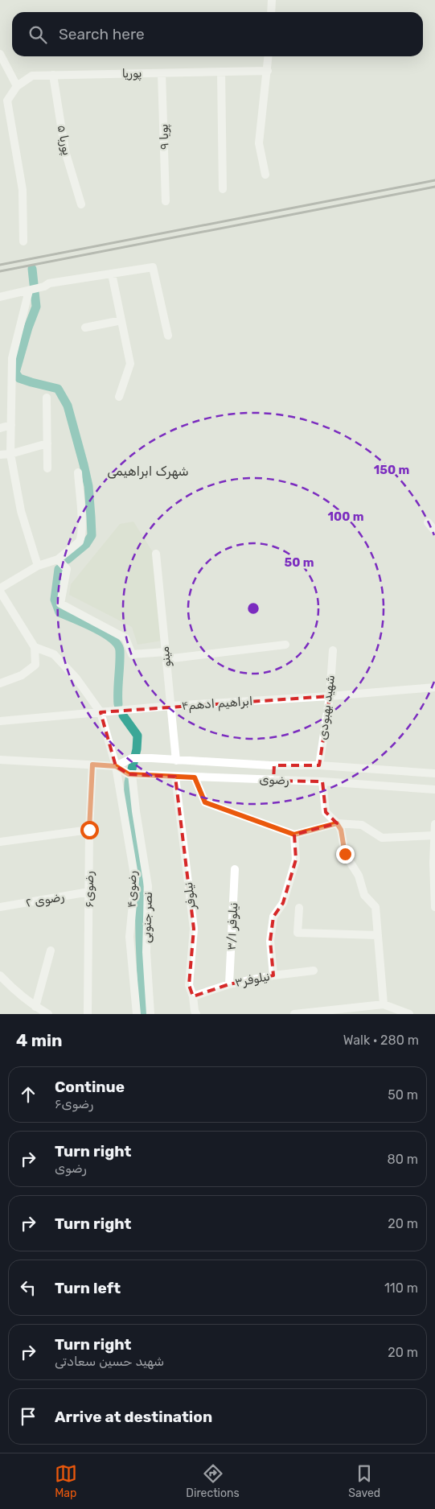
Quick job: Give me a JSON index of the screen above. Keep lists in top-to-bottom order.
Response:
{
  "streets": {
    "street": [
      "پوریا",
      "پویا ۹",
      "پوریا ۵",
      "مینو",
      "ابراهیم ادهم۴",
      "شهید بهبودی",
      "رضوی",
      "رضوی۶",
      "رضوی۴",
      "نیلوفر",
      "رضوی ۲",
      "نصر جنوبی",
      "نیلوفر ۳/۱",
      "نیلوفر۳"
    ]
  },
  "crossings": [
    ["پوریا", "پویا ۹"],
    ["پوریا", "پوریا ۵"],
    ["مینو", "ابراهیم ادهم۴"],
    ["مینو", "رضوی"],
    ["ابراهیم ادهم۴", "شهید بهبودی"],
    ["ابراهیم ادهم۴", "رضوی۴"],
    ["شهید بهبودی", "رضوی"],
    ["رضوی", "رضوی۶"],
    ["رضوی", "رضوی۴"],
    ["رضوی", "نیلوفر"],
    ["رضوی", "نصر جنوبی"],
    ["رضوی۶", "رضوی ۲"],
    ["نیلوفر", "نیلوفر۳"],
    ["نیلوفر ۳/۱", "نیلوفر۳"]
  ],
  "districts": ["شهرک ابراهیمی"],
  "page": {
    "search": "Search here",
    "heading": ["4 min", "Walk · 280 m"],
    "list": [
      ["Continue", "رضوی۶", "50 m"],
      ["Turn right", "رضوی", "80 m"],
      ["Turn right", "20 m"],
      ["Turn left", "110 m"],
      ["Turn right", "شهید حسین سعادتی", "20 m"],
      "Arrive at destination"
    ],
    "nav": ["Map", "Directions", "Saved"]
  },
  "rings": ["150 m", "100 m", "50 m"]
}
